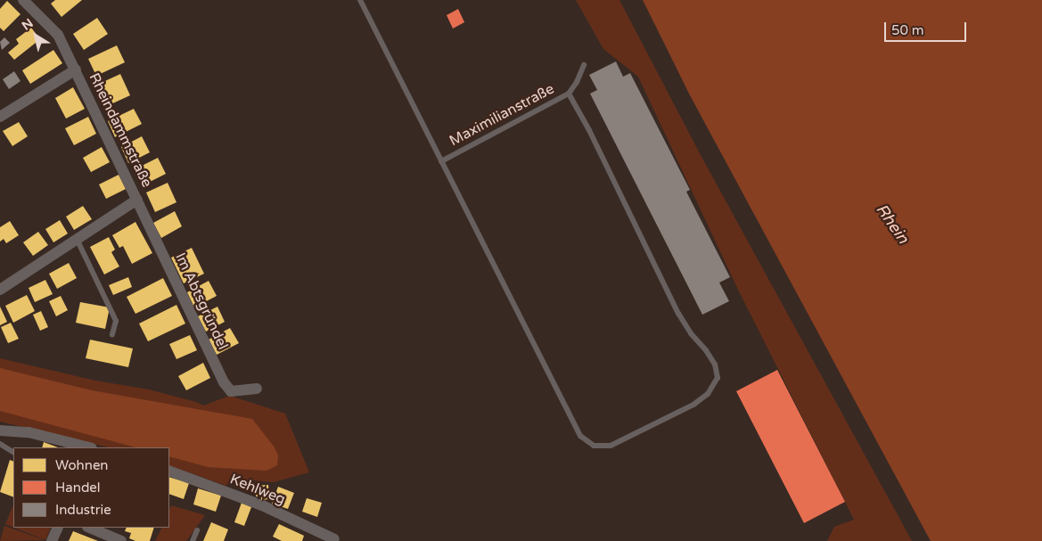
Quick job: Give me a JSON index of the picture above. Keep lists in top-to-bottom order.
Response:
{
  "streets": {
    "street": ["Rheindammstraße", "Im Abtsgründel", "Kehlweg"],
    "lane": ["Maximilianstraße"]
  },
  "crossings": [
    ["Rheindammstraße", "Im Abtsgründel"]
  ],
  "water": ["Rhein"],
  "legend": ["Wohnen", "Handel", "Industrie"],
  "scale_bar": "50 m",
  "north": "top left"
}
